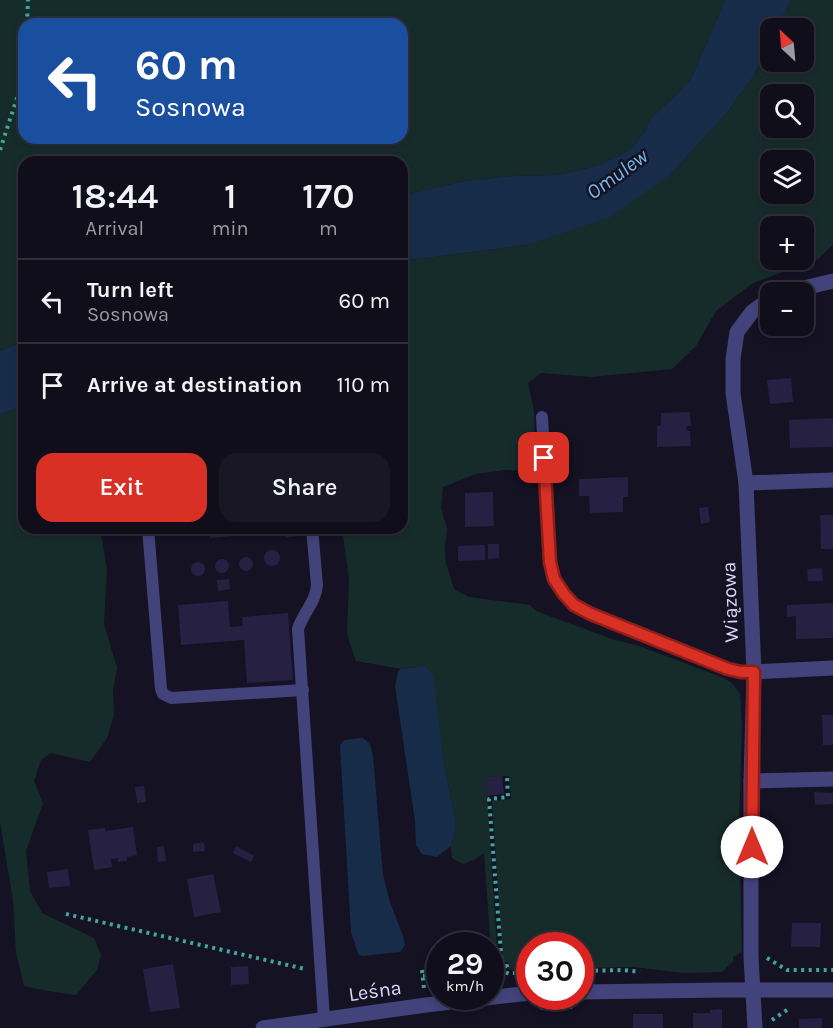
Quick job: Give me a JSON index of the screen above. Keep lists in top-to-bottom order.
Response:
{
  "streets": {
    "street": ["Wiązowa", "Leśna"]
  },
  "water": ["Omulew"],
  "north": "top left",
  "page": {
    "map_buttons": ["+", "−"],
    "turn": ["60 m", "Sosnowa"],
    "eta": [
      "18:44",
      "Arrival",
      "1",
      "min",
      "170",
      "m"
    ],
    "list": [
      {
        "name": "Turn left",
        "note": "Sosnowa",
        "value": "60 m"
      },
      {
        "name": "Arrive at destination",
        "value": "110 m"
      }
    ],
    "buttons": ["Exit", "Share"],
    "speed": "29 km/h",
    "limit": "30"
  }
}
